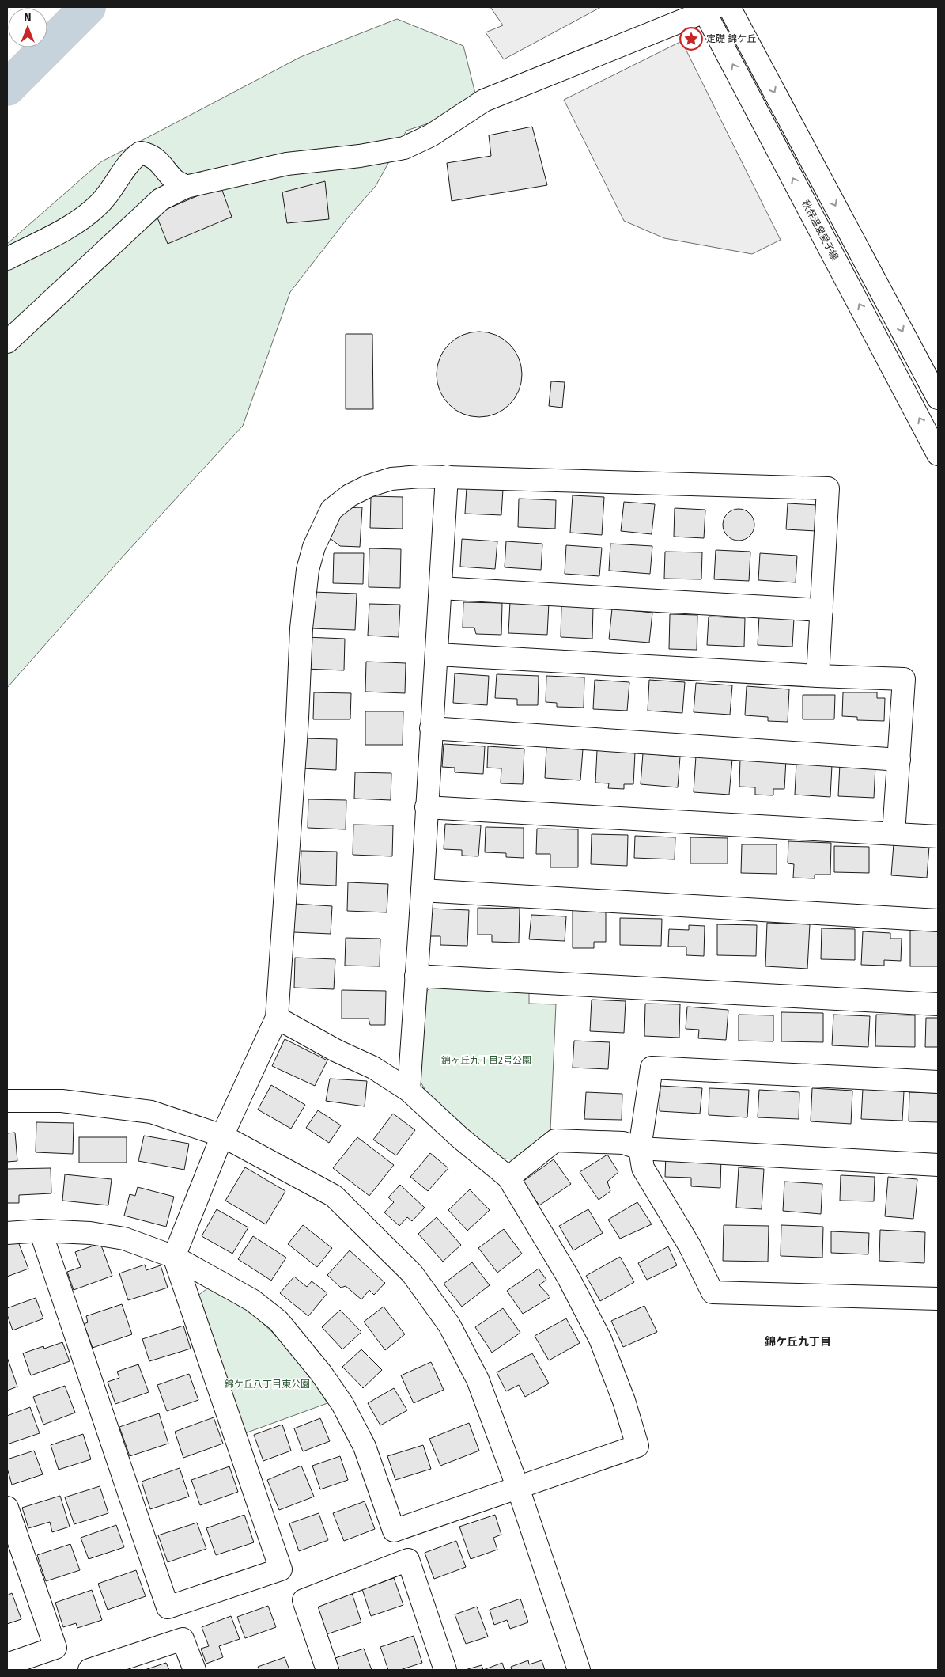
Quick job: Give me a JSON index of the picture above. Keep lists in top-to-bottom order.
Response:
{
  "streets": {
    "street": ["秋保温泉愛子線"]
  },
  "districts": ["錦ケ丘九丁目"],
  "parks": ["錦ヶ丘九丁目2号公園", "錦ケ丘八丁目東公園"],
  "places": {
    "place": ["定礎 錦ケ丘"]
  },
  "north": "top"
}
